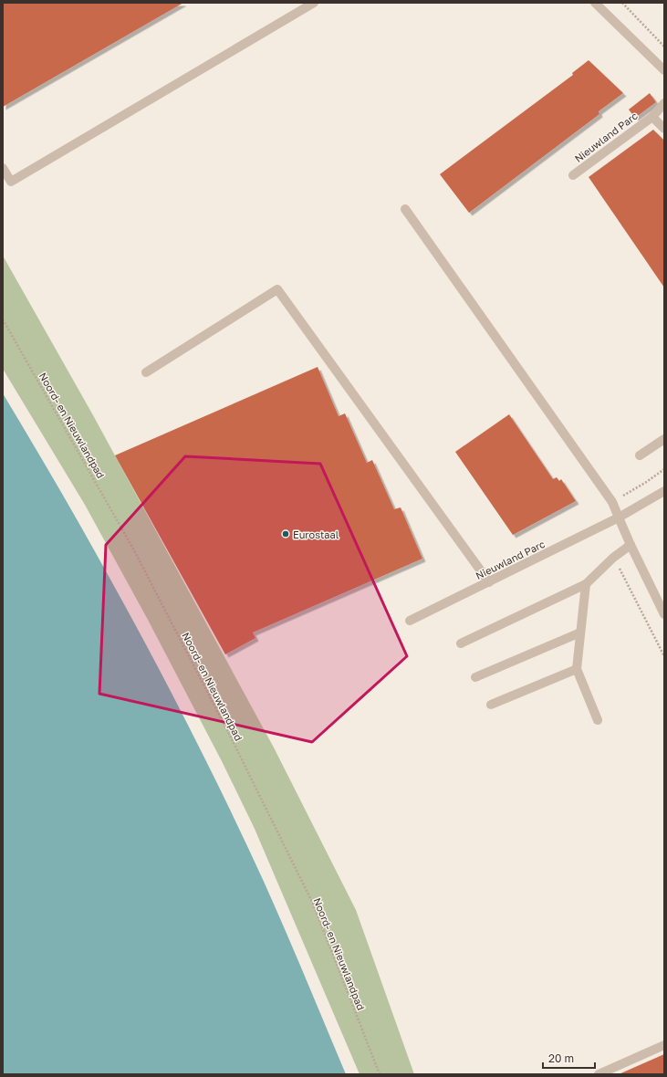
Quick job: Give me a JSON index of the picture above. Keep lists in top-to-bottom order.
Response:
{
  "streets": {
    "street": ["Nieuwland Parc"],
    "path": ["Noord- en Nieuwlandpad"]
  },
  "places": ["Eurostaal"],
  "scale_bar": "20 m"
}
